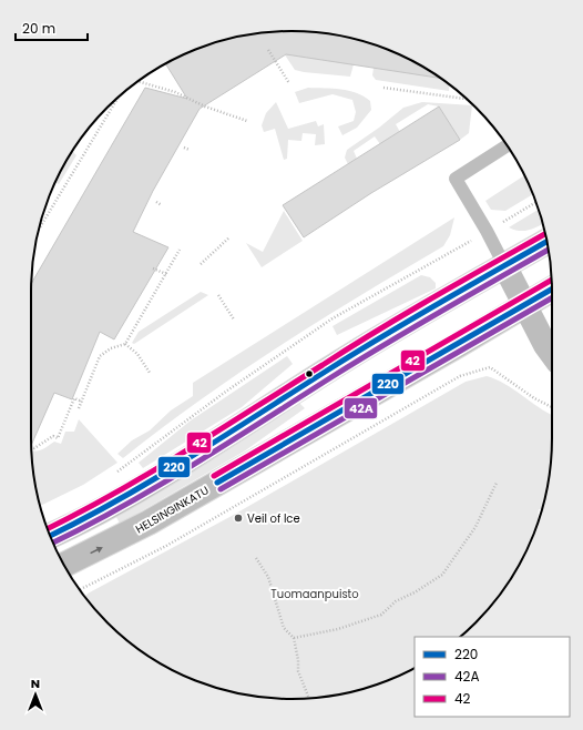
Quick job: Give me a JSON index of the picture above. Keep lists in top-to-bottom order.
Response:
{
  "streets": {
    "main road": ["HELSINGINKATU"]
  },
  "parks": ["Tuomaanpuisto"],
  "places": ["Veil of Ice"],
  "lines": ["transit line 42", "transit line 220", "transit line 42A"],
  "legend": ["220", "42A", "42"],
  "scale_bar": "20 m",
  "north": "top"
}
